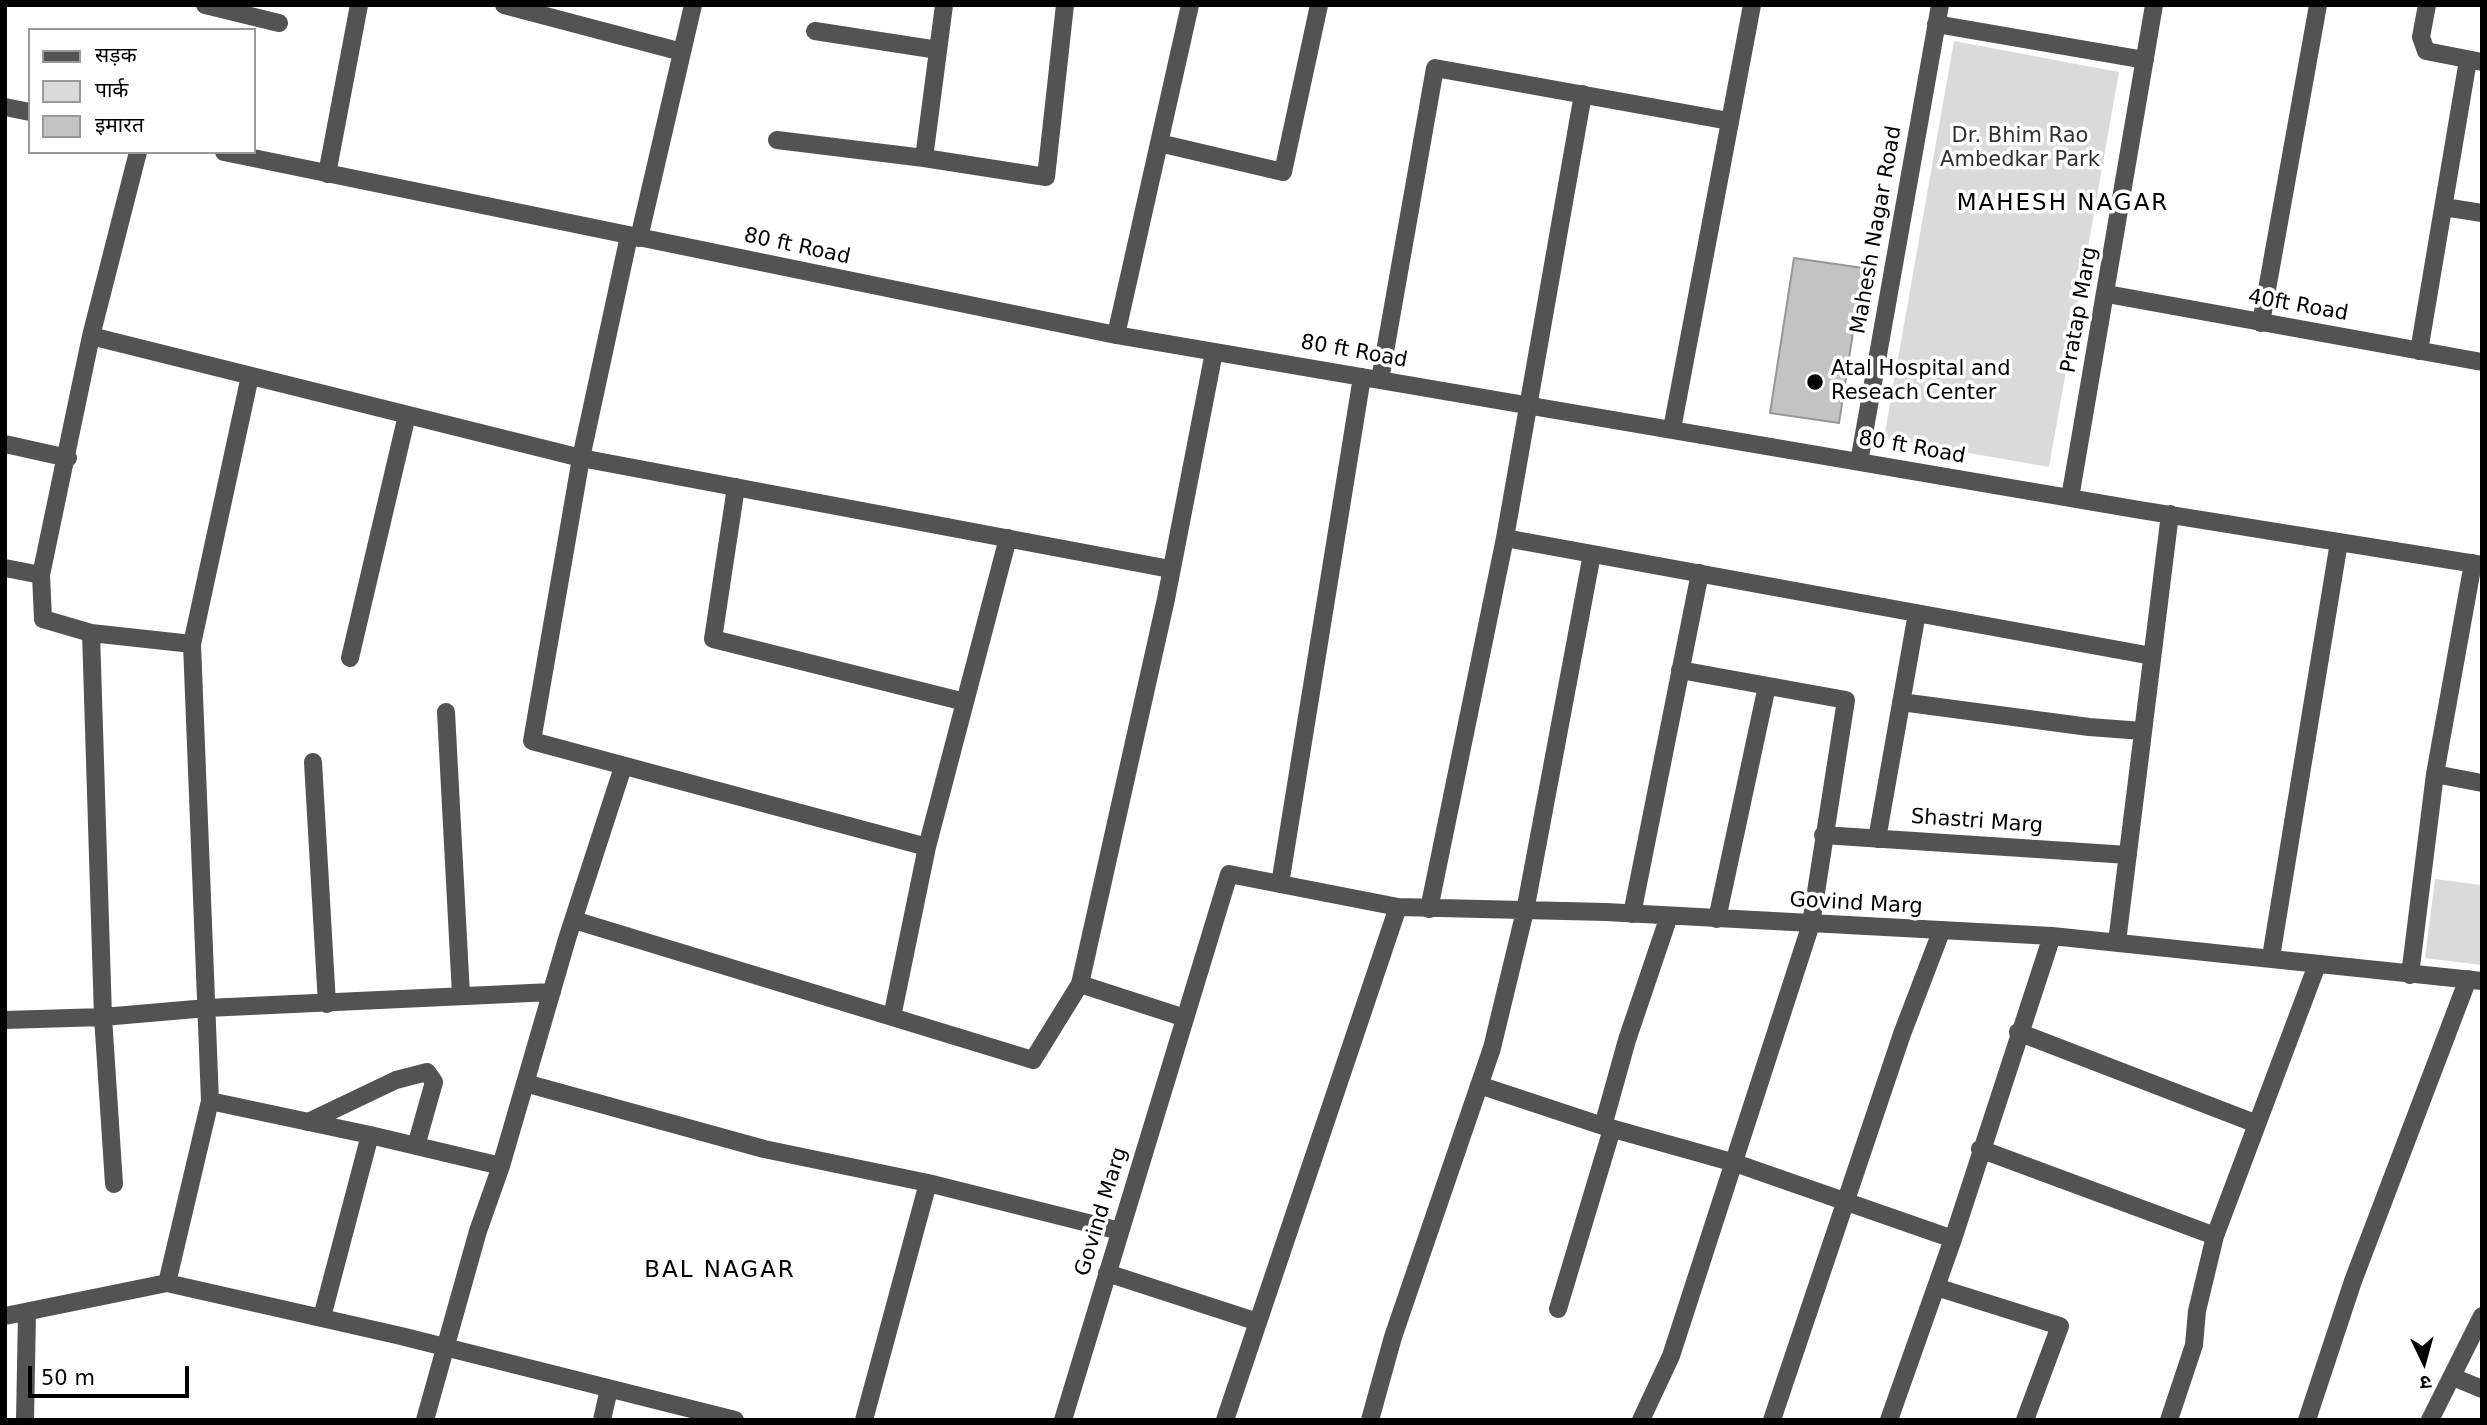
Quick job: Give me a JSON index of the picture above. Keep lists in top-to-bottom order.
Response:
{
  "streets": {
    "street": [
      "Mahesh Nagar Road",
      "80 ft Road",
      "40ft Road",
      "Pratap Marg",
      "Shastri Marg",
      "Govind Marg"
    ]
  },
  "crossings": [
    ["Mahesh Nagar Road", "80 ft Road"],
    ["80 ft Road", "Pratap Marg"],
    ["40ft Road", "Pratap Marg"]
  ],
  "districts": ["MAHESH NAGAR", "BAL NAGAR"],
  "parks": ["Dr. Bhim Rao Ambedkar Park"],
  "places": ["Atal Hospital and Reseach Center"],
  "legend": ["सड़क", "पार्क", "इमारत"],
  "scale_bar": "50 m",
  "north": "bottom"
}
